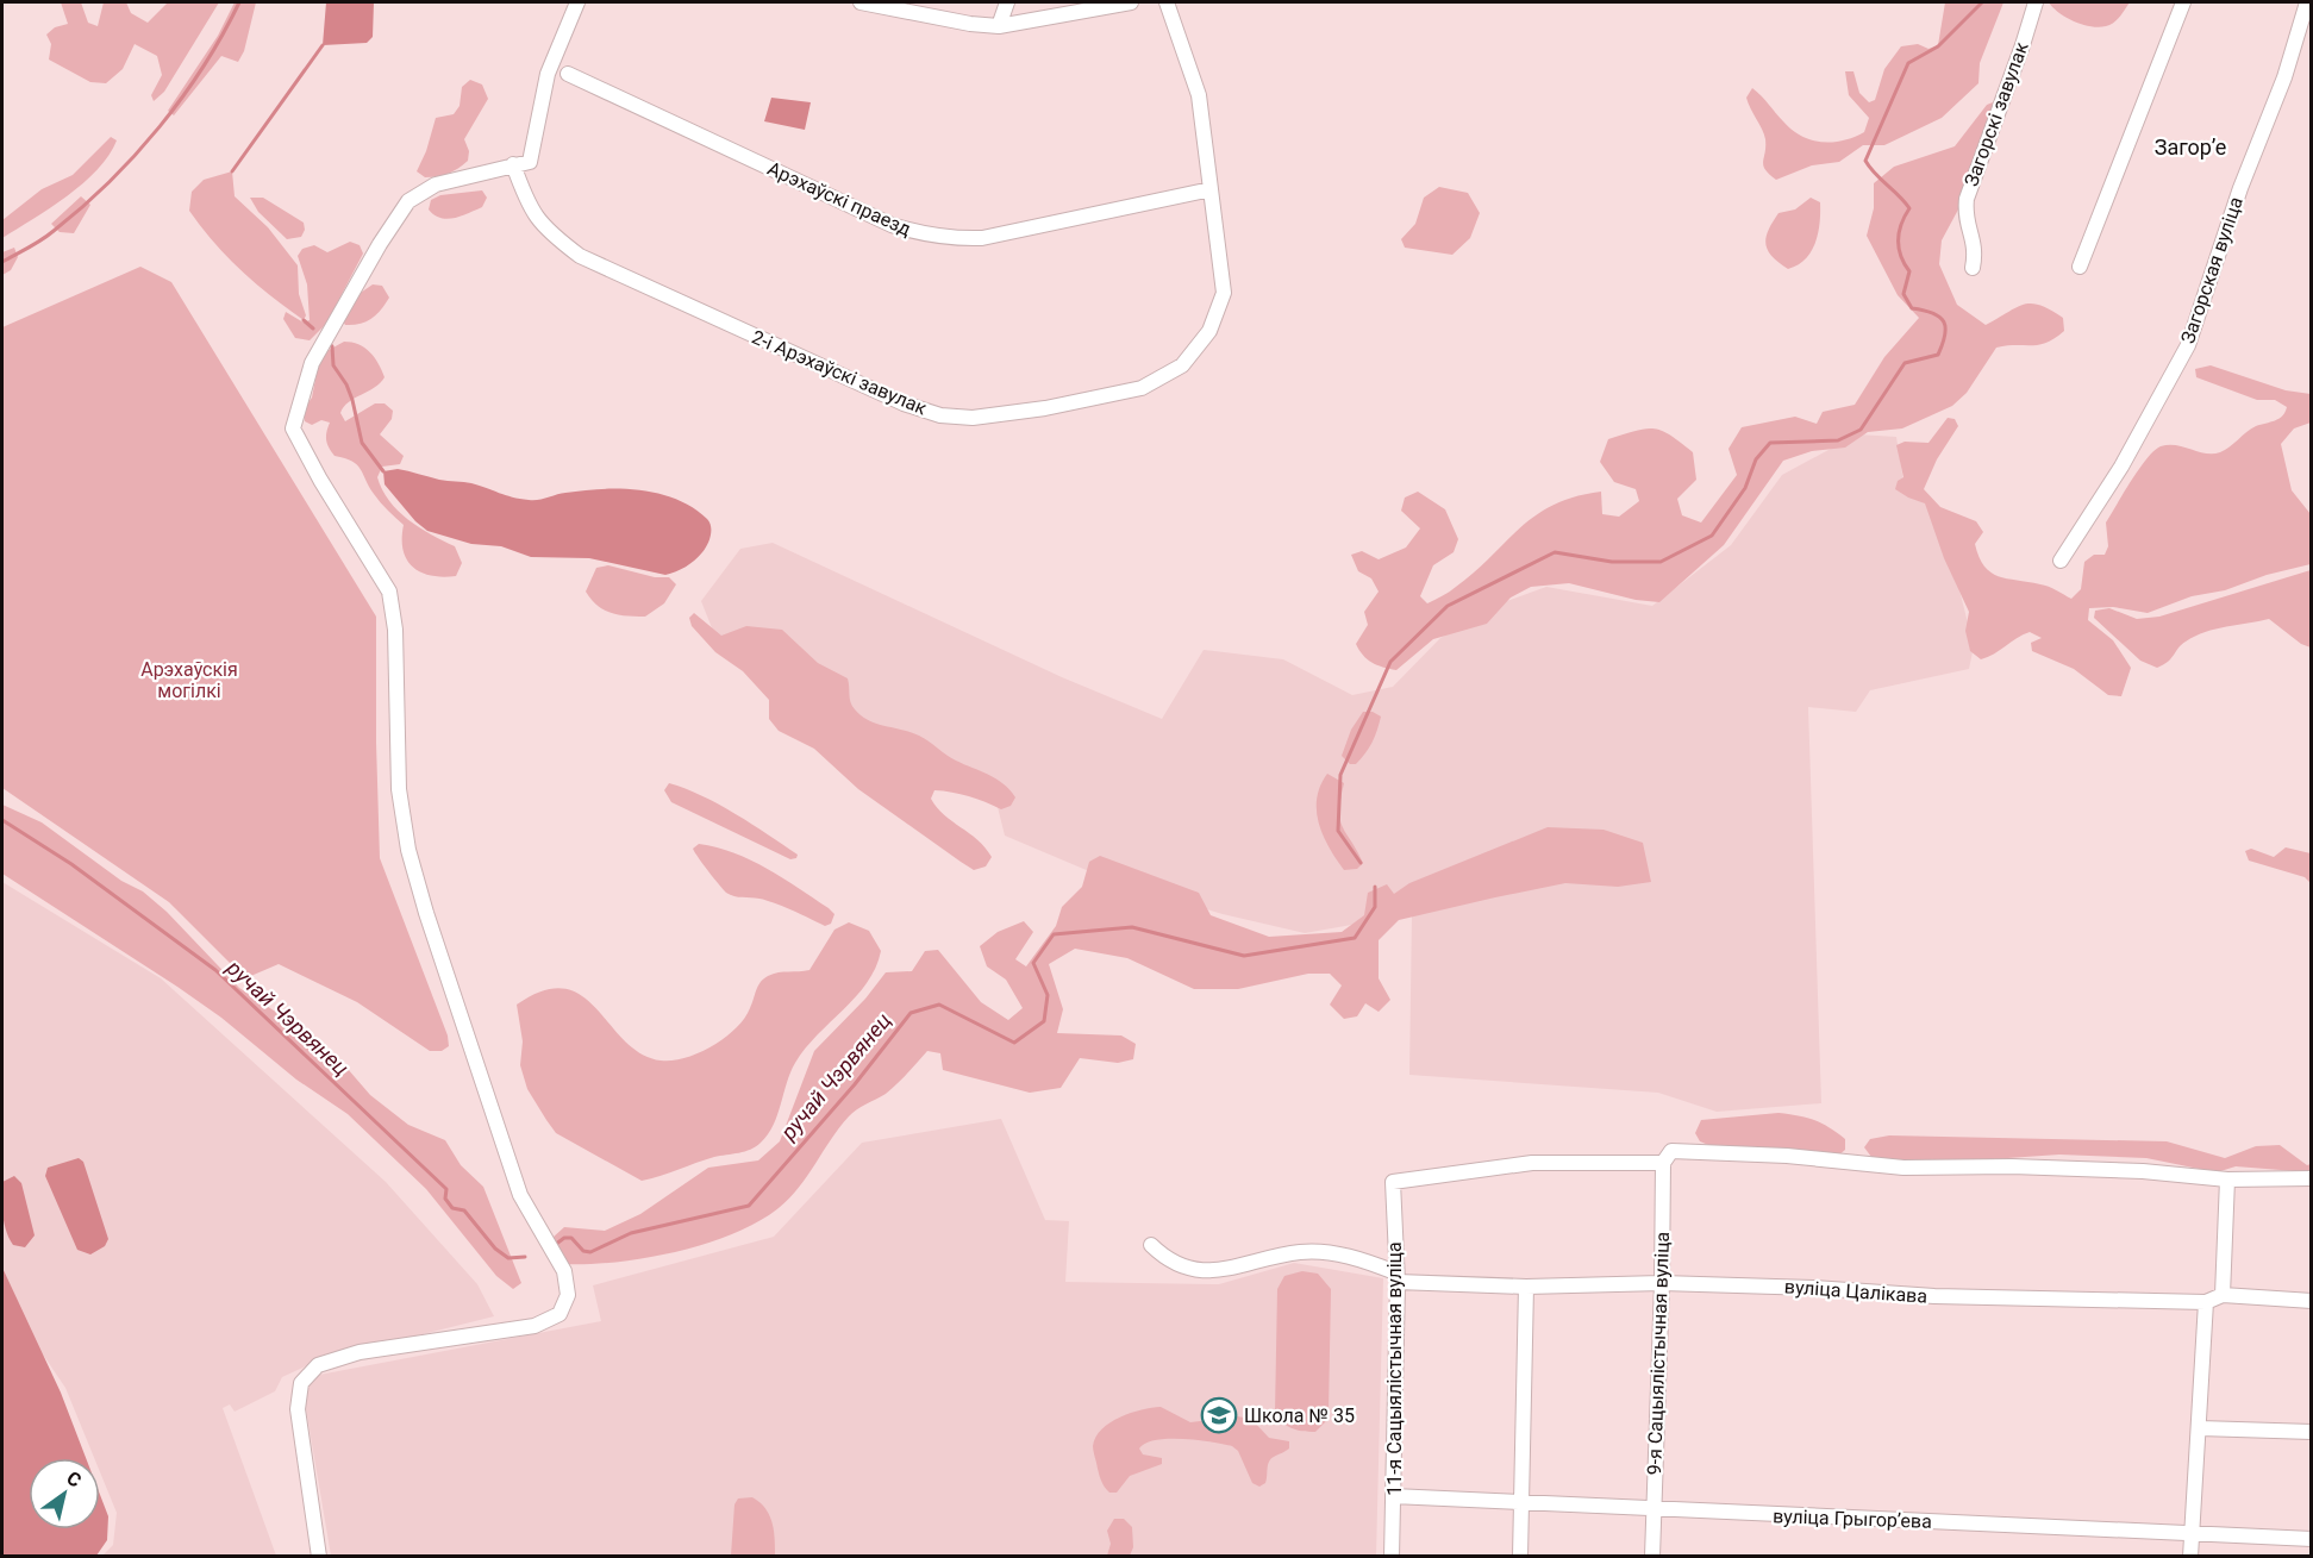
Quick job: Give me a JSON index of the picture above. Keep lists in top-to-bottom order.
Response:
{
  "streets": {
    "street": [
      "Загорскі завулак",
      "Арэхаўскі праезд",
      "Загорская вуліца",
      "2-і Арэхаўскі завулак",
      "вуліца Цалікава",
      "9-я Сацыялістычная вуліца",
      "11-я Сацыялістычная вуліца",
      "вуліца Грыгорʼева"
    ]
  },
  "crossings": [
    ["Арэхаўскі праезд", "2-і Арэхаўскі завулак"],
    ["вуліца Цалікава", "9-я Сацыялістычная вуліца"],
    ["вуліца Цалікава", "11-я Сацыялістычная вуліца"],
    ["9-я Сацыялістычная вуліца", "11-я Сацыялістычная вуліца"],
    ["9-я Сацыялістычная вуліца", "вуліца Грыгорʼева"],
    ["11-я Сацыялістычная вуліца", "вуліца Грыгорʼева"]
  ],
  "districts": ["Загорʼе"],
  "water": ["ручай Чэрвянец"],
  "parks": ["Арэхаўскія могілкі"],
  "places": {
    "school or university": ["Школа № 35"]
  },
  "north": "top right"
}
